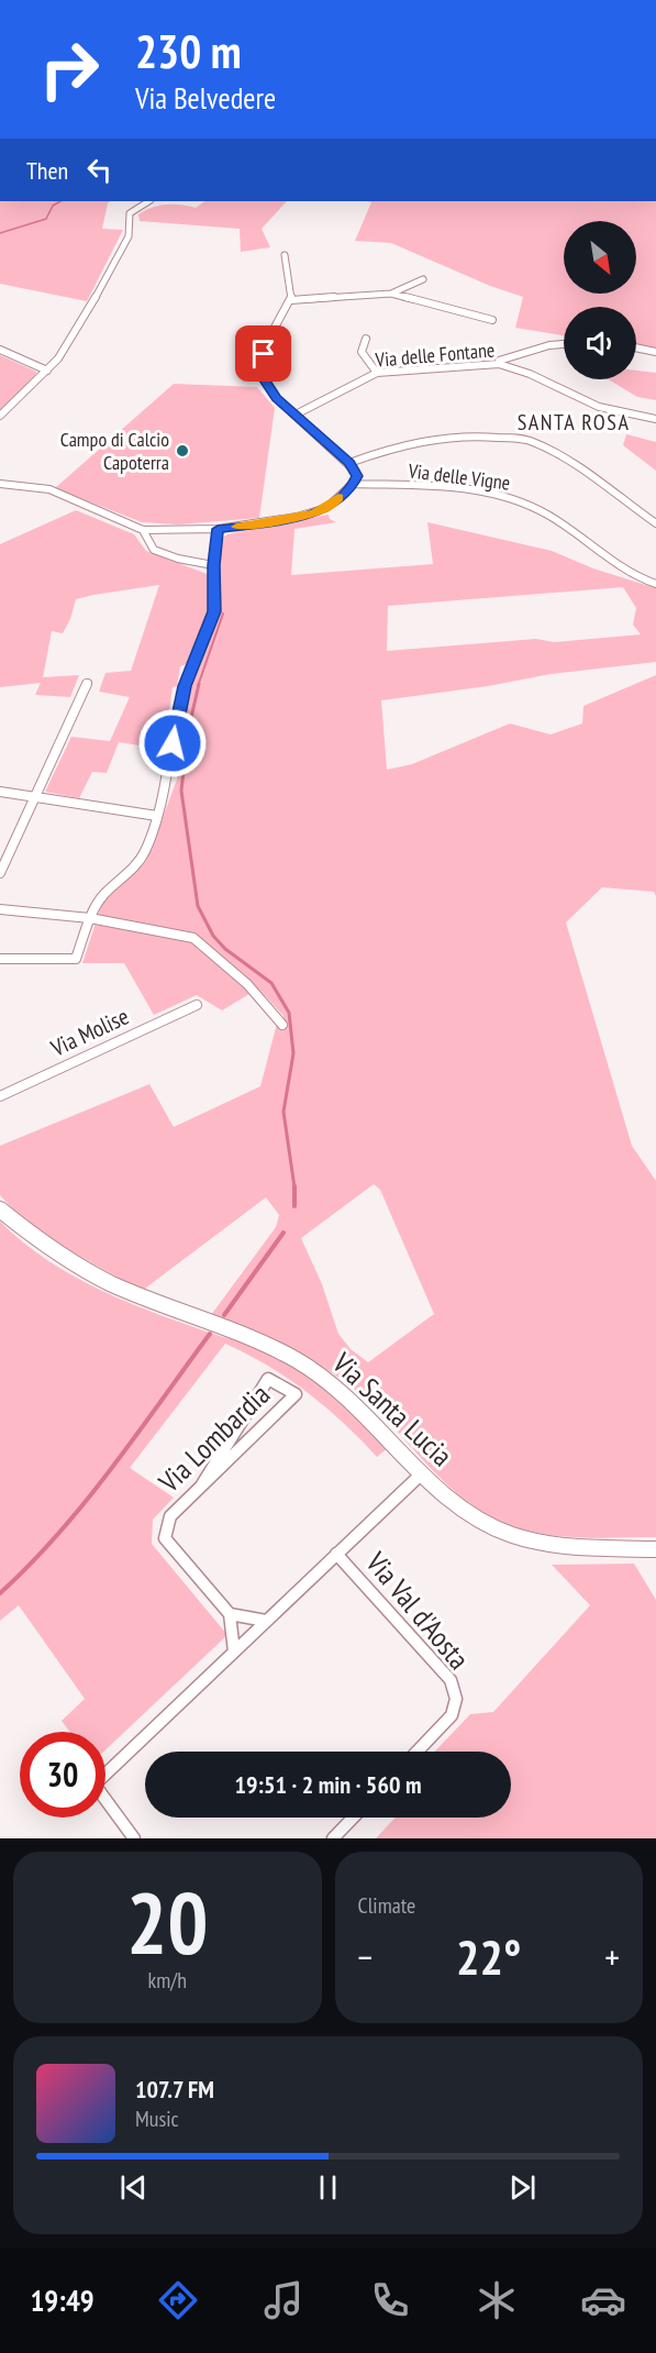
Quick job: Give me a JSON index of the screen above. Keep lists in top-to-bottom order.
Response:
{
  "streets": {
    "street": [
      "Via delle Fontane",
      "Via delle Vigne",
      "Via Molise",
      "Via Santa Lucia",
      "Via Lombardia",
      "Via Val d'Aosta"
    ]
  },
  "districts": ["SANTA ROSA"],
  "places": ["Campo di Calcio Capoterra"],
  "north": "bottom right",
  "page": {
    "turn": ["230 m", "Via Belvedere"],
    "then": "Then",
    "limit": "30",
    "trip": "19:51 · 2 min · 560 m",
    "tile": [
      ["20", "km/h"],
      "Climate"
    ],
    "heat": ["−", "22°", "+"],
    "song": ["107.7 FM", "Music"],
    "tabs": "19:49"
  }
}
